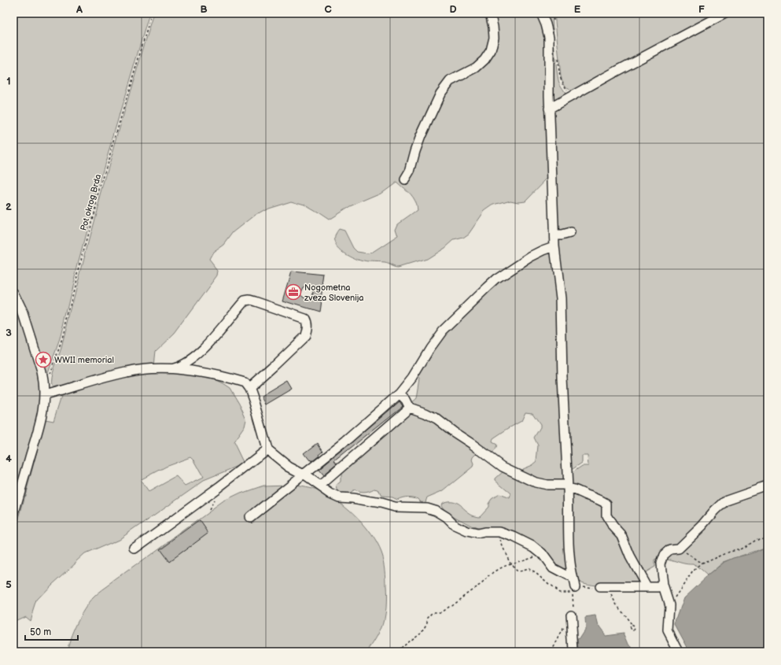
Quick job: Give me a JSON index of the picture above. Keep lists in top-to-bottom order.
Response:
{
  "streets": {
    "path": ["Pot okrog Brda"]
  },
  "places": {
    "office": ["Nogometna zveza Slovenija"],
    "place": ["WWII memorial"]
  },
  "scale_bar": "50 m",
  "grid": {
    "columns": [
      "A",
      "B",
      "C",
      "D",
      "E",
      "F"
    ],
    "rows": [
      "1",
      "2",
      "3",
      "4",
      "5"
    ]
  }
}
